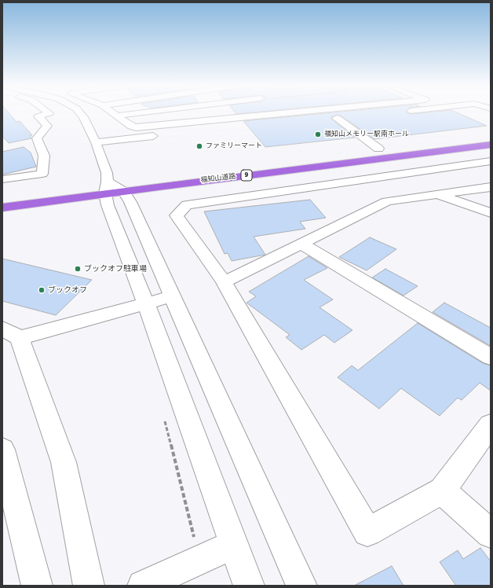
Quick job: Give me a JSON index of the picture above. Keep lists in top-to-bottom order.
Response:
{
  "streets": {
    "highway": ["9", "福知山道路"]
  },
  "places": [
    "福知山メモリー駅南ホール",
    "ファミリーマート",
    "ブックオフ駐車場",
    "ブックオフ"
  ]
}
